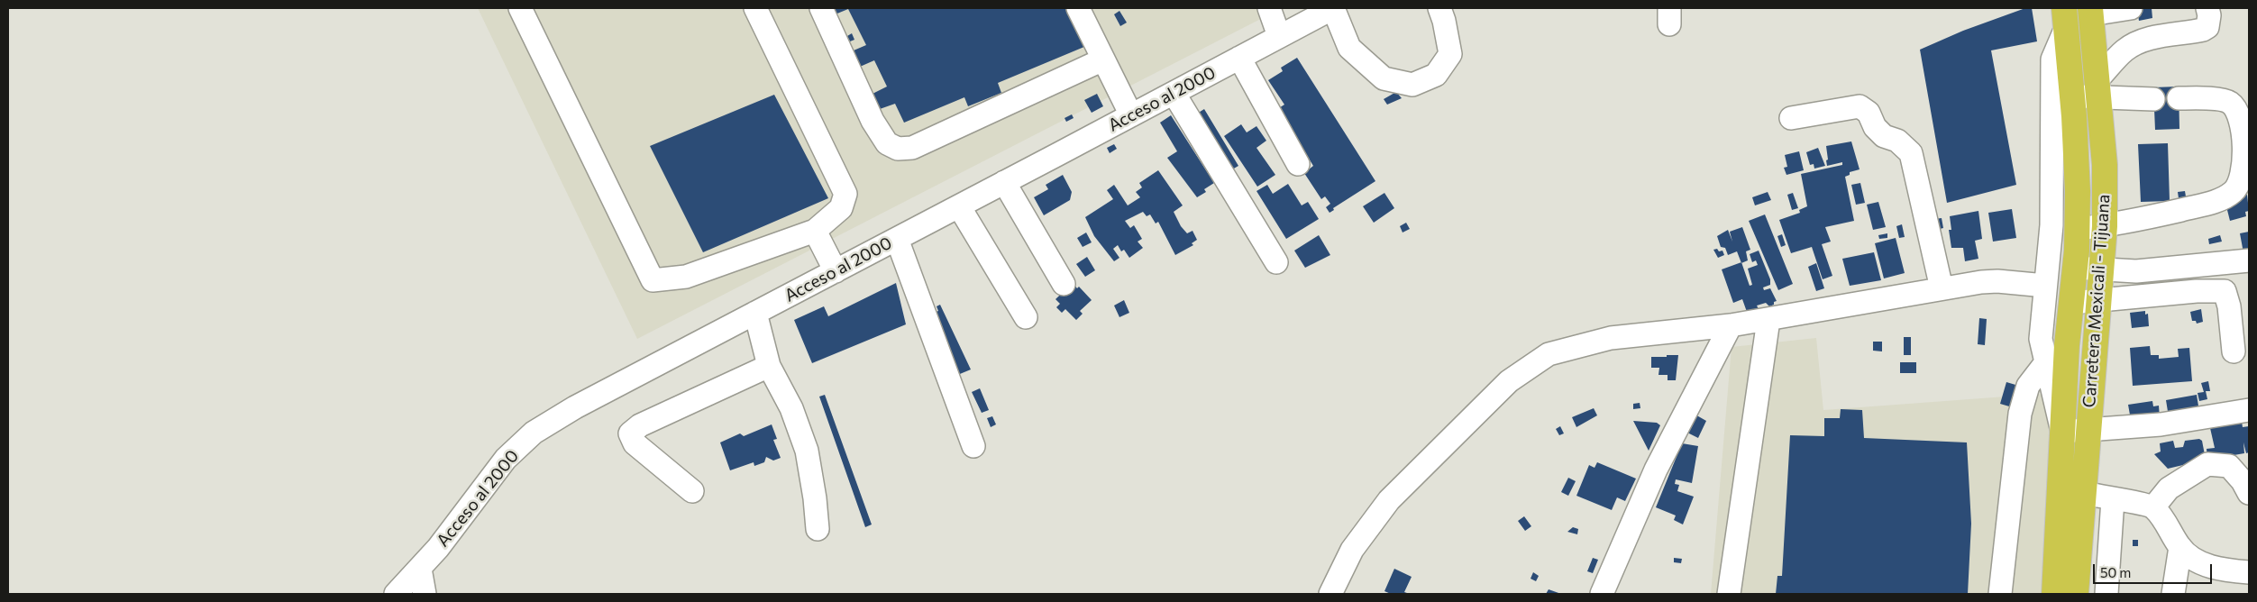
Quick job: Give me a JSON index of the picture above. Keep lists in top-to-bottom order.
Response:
{
  "streets": {
    "highway": ["Carretera Mexicali - Tijuana"],
    "street": ["Acceso al 2000"]
  },
  "scale_bar": "50 m"
}
